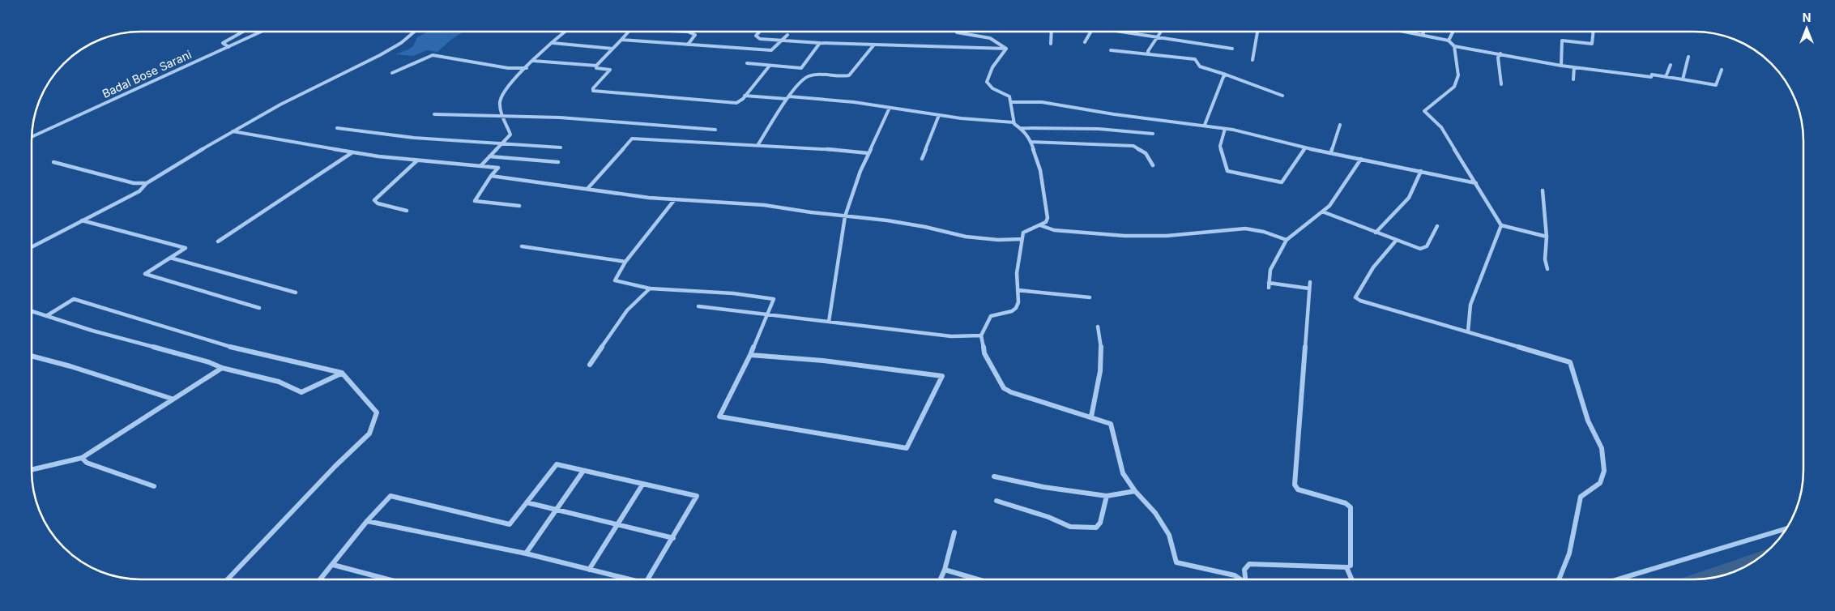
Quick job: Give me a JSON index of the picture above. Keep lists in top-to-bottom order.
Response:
{
  "streets": {
    "street": ["Badal Bose Sarani"]
  },
  "north": "top"
}
